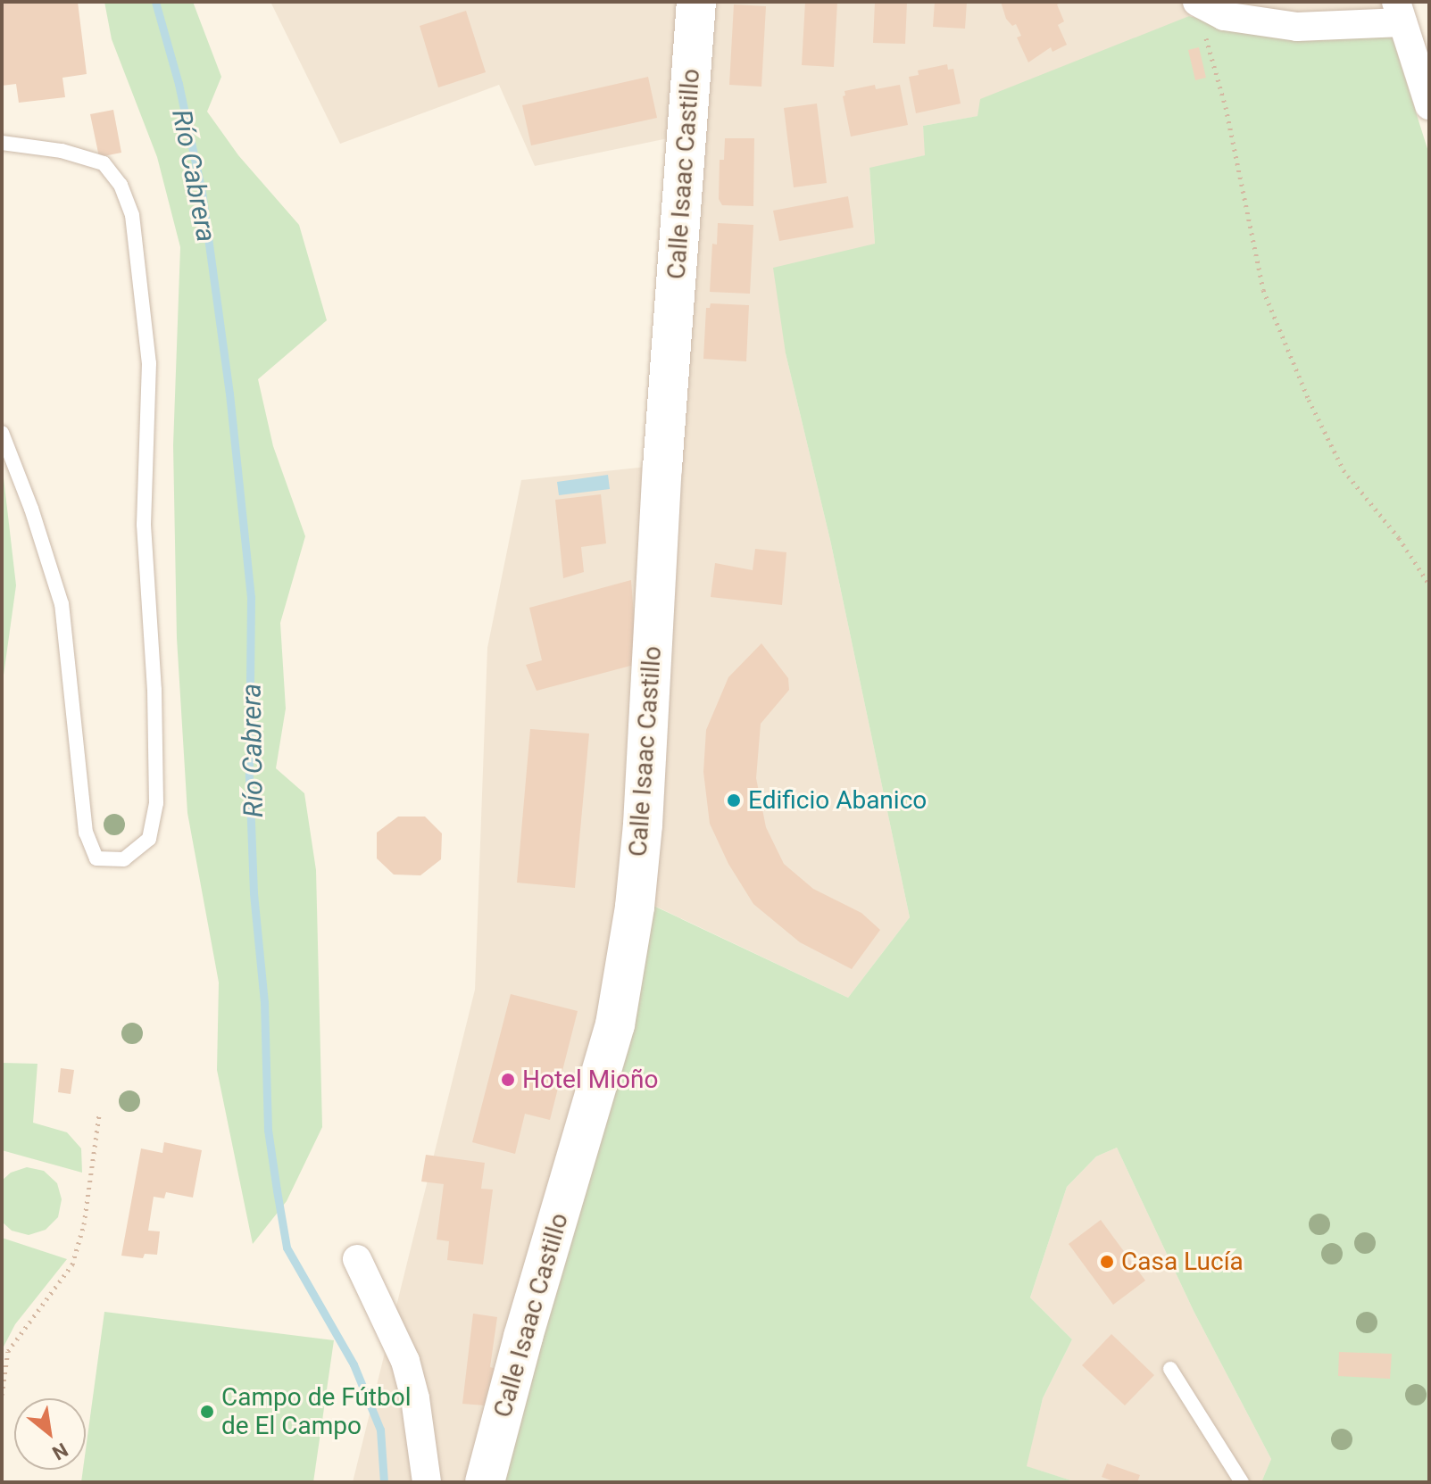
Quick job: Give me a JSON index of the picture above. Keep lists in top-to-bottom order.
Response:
{
  "streets": {
    "street": ["Calle Isaac Castillo"]
  },
  "water": ["Río Cabrera"],
  "places": [
    "Edificio Abanico",
    "Hotel Mioño",
    "Casa Lucía",
    "Campo de Fútbol de El Campo"
  ],
  "north": "bottom right"
}
